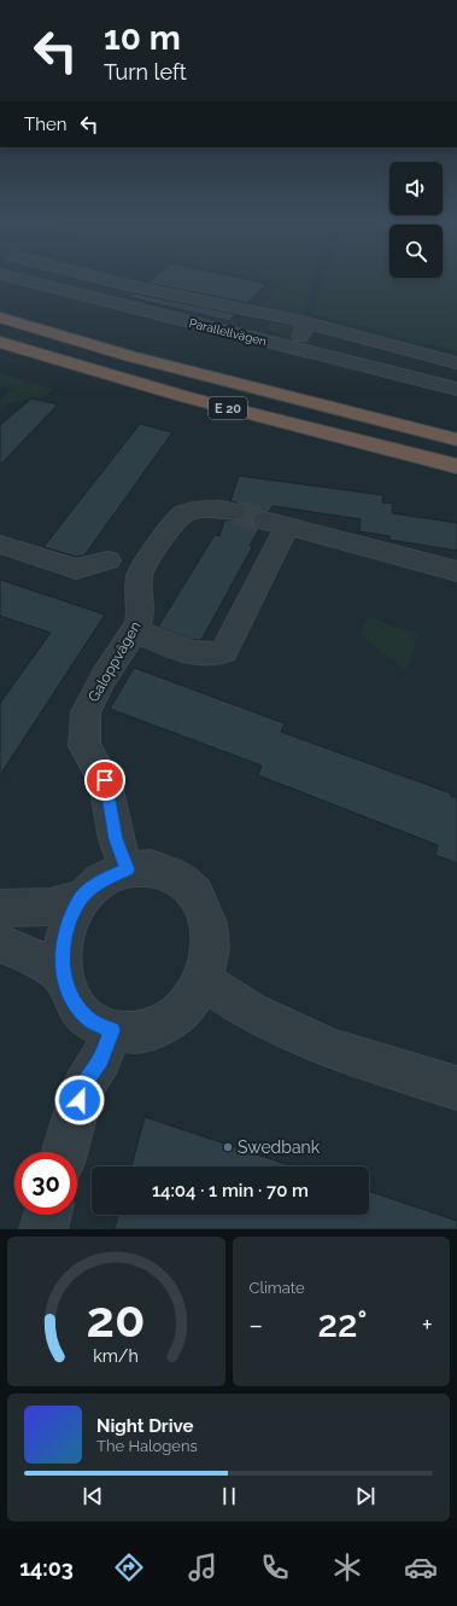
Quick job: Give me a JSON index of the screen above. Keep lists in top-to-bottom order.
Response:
{
  "streets": {
    "highway": ["E 20"],
    "street": ["Parallellvägen", "Galoppvägen"]
  },
  "places": ["Swedbank"],
  "page": {
    "turn": ["10 m", "Turn left"],
    "then": "Then",
    "limit": "30",
    "trip": "14:04 · 1 min · 70 m",
    "tile": "Climate",
    "heat": ["−", "22°", "+"],
    "song": ["Night Drive", "The Halogens"],
    "tabs": "14:03",
    "gauge": ["20", "km/h"]
  }
}
